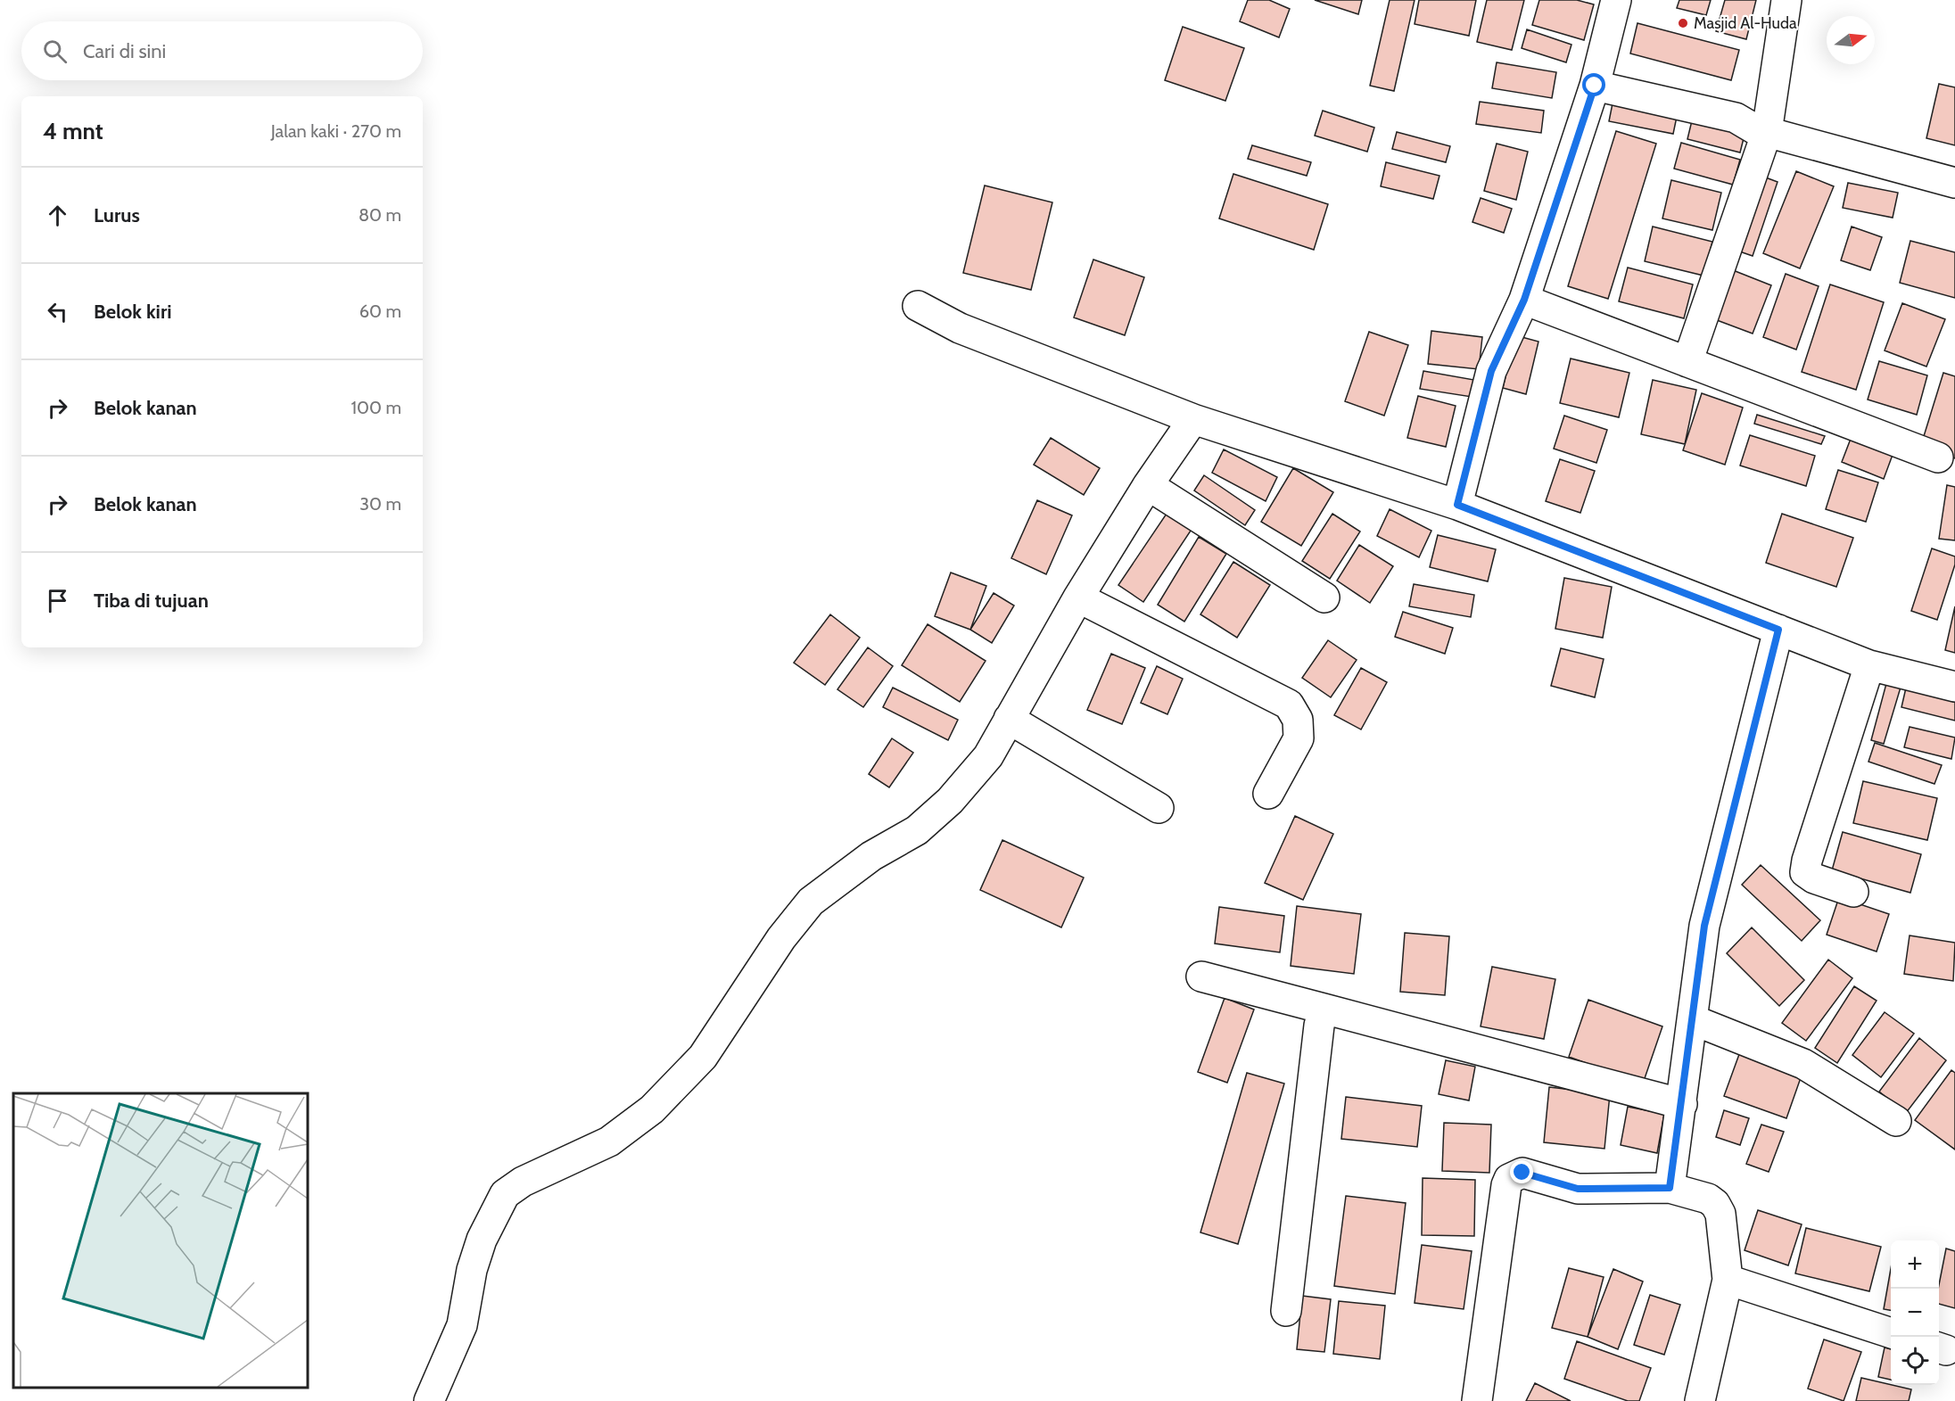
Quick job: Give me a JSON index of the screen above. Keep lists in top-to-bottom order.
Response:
{
  "places": ["Masjid Al-Huda"],
  "north": "right",
  "page": {
    "search": "Cari di sini",
    "heading": ["4 mnt", "Jalan kaki · 270 m"],
    "list": [
      ["Lurus", "80 m"],
      ["Belok kiri", "60 m"],
      ["Belok kanan", "100 m"],
      ["Belok kanan", "30 m"],
      "Tiba di tujuan"
    ],
    "map_buttons": ["+", "−"]
  }
}
